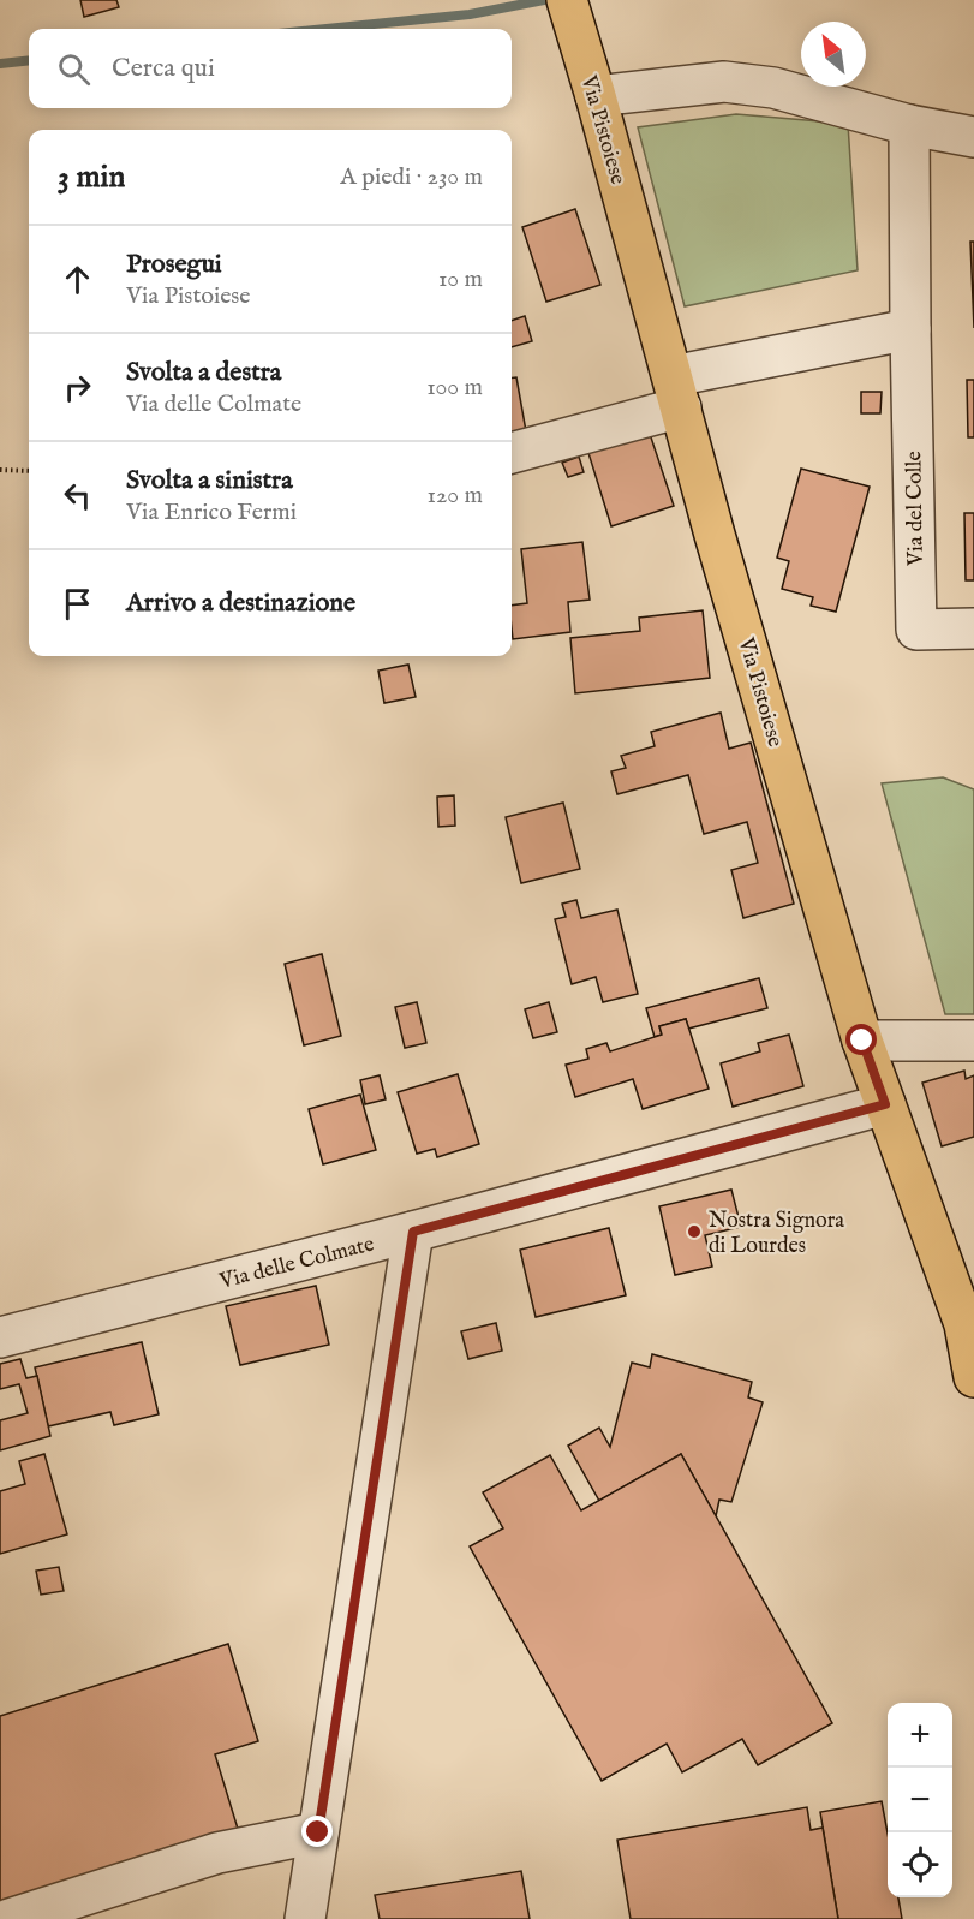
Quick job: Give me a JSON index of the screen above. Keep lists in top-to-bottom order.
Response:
{
  "streets": {
    "main road": ["Via Pistoiese"],
    "street": ["Via del Colle", "Via delle Colmate"]
  },
  "crossings": [
    ["Via Pistoiese", "Via delle Colmate"]
  ],
  "places": ["Nostra Signora di Lourdes"],
  "north": "top left",
  "page": {
    "search": "Cerca qui",
    "heading": ["3 min", "A piedi · 230 m"],
    "list": [
      ["Prosegui", "Via Pistoiese", "10 m"],
      ["Svolta a destra", "Via delle Colmate", "100 m"],
      ["Svolta a sinistra", "Via Enrico Fermi", "120 m"],
      "Arrivo a destinazione"
    ],
    "map_buttons": ["+", "−"]
  }
}
